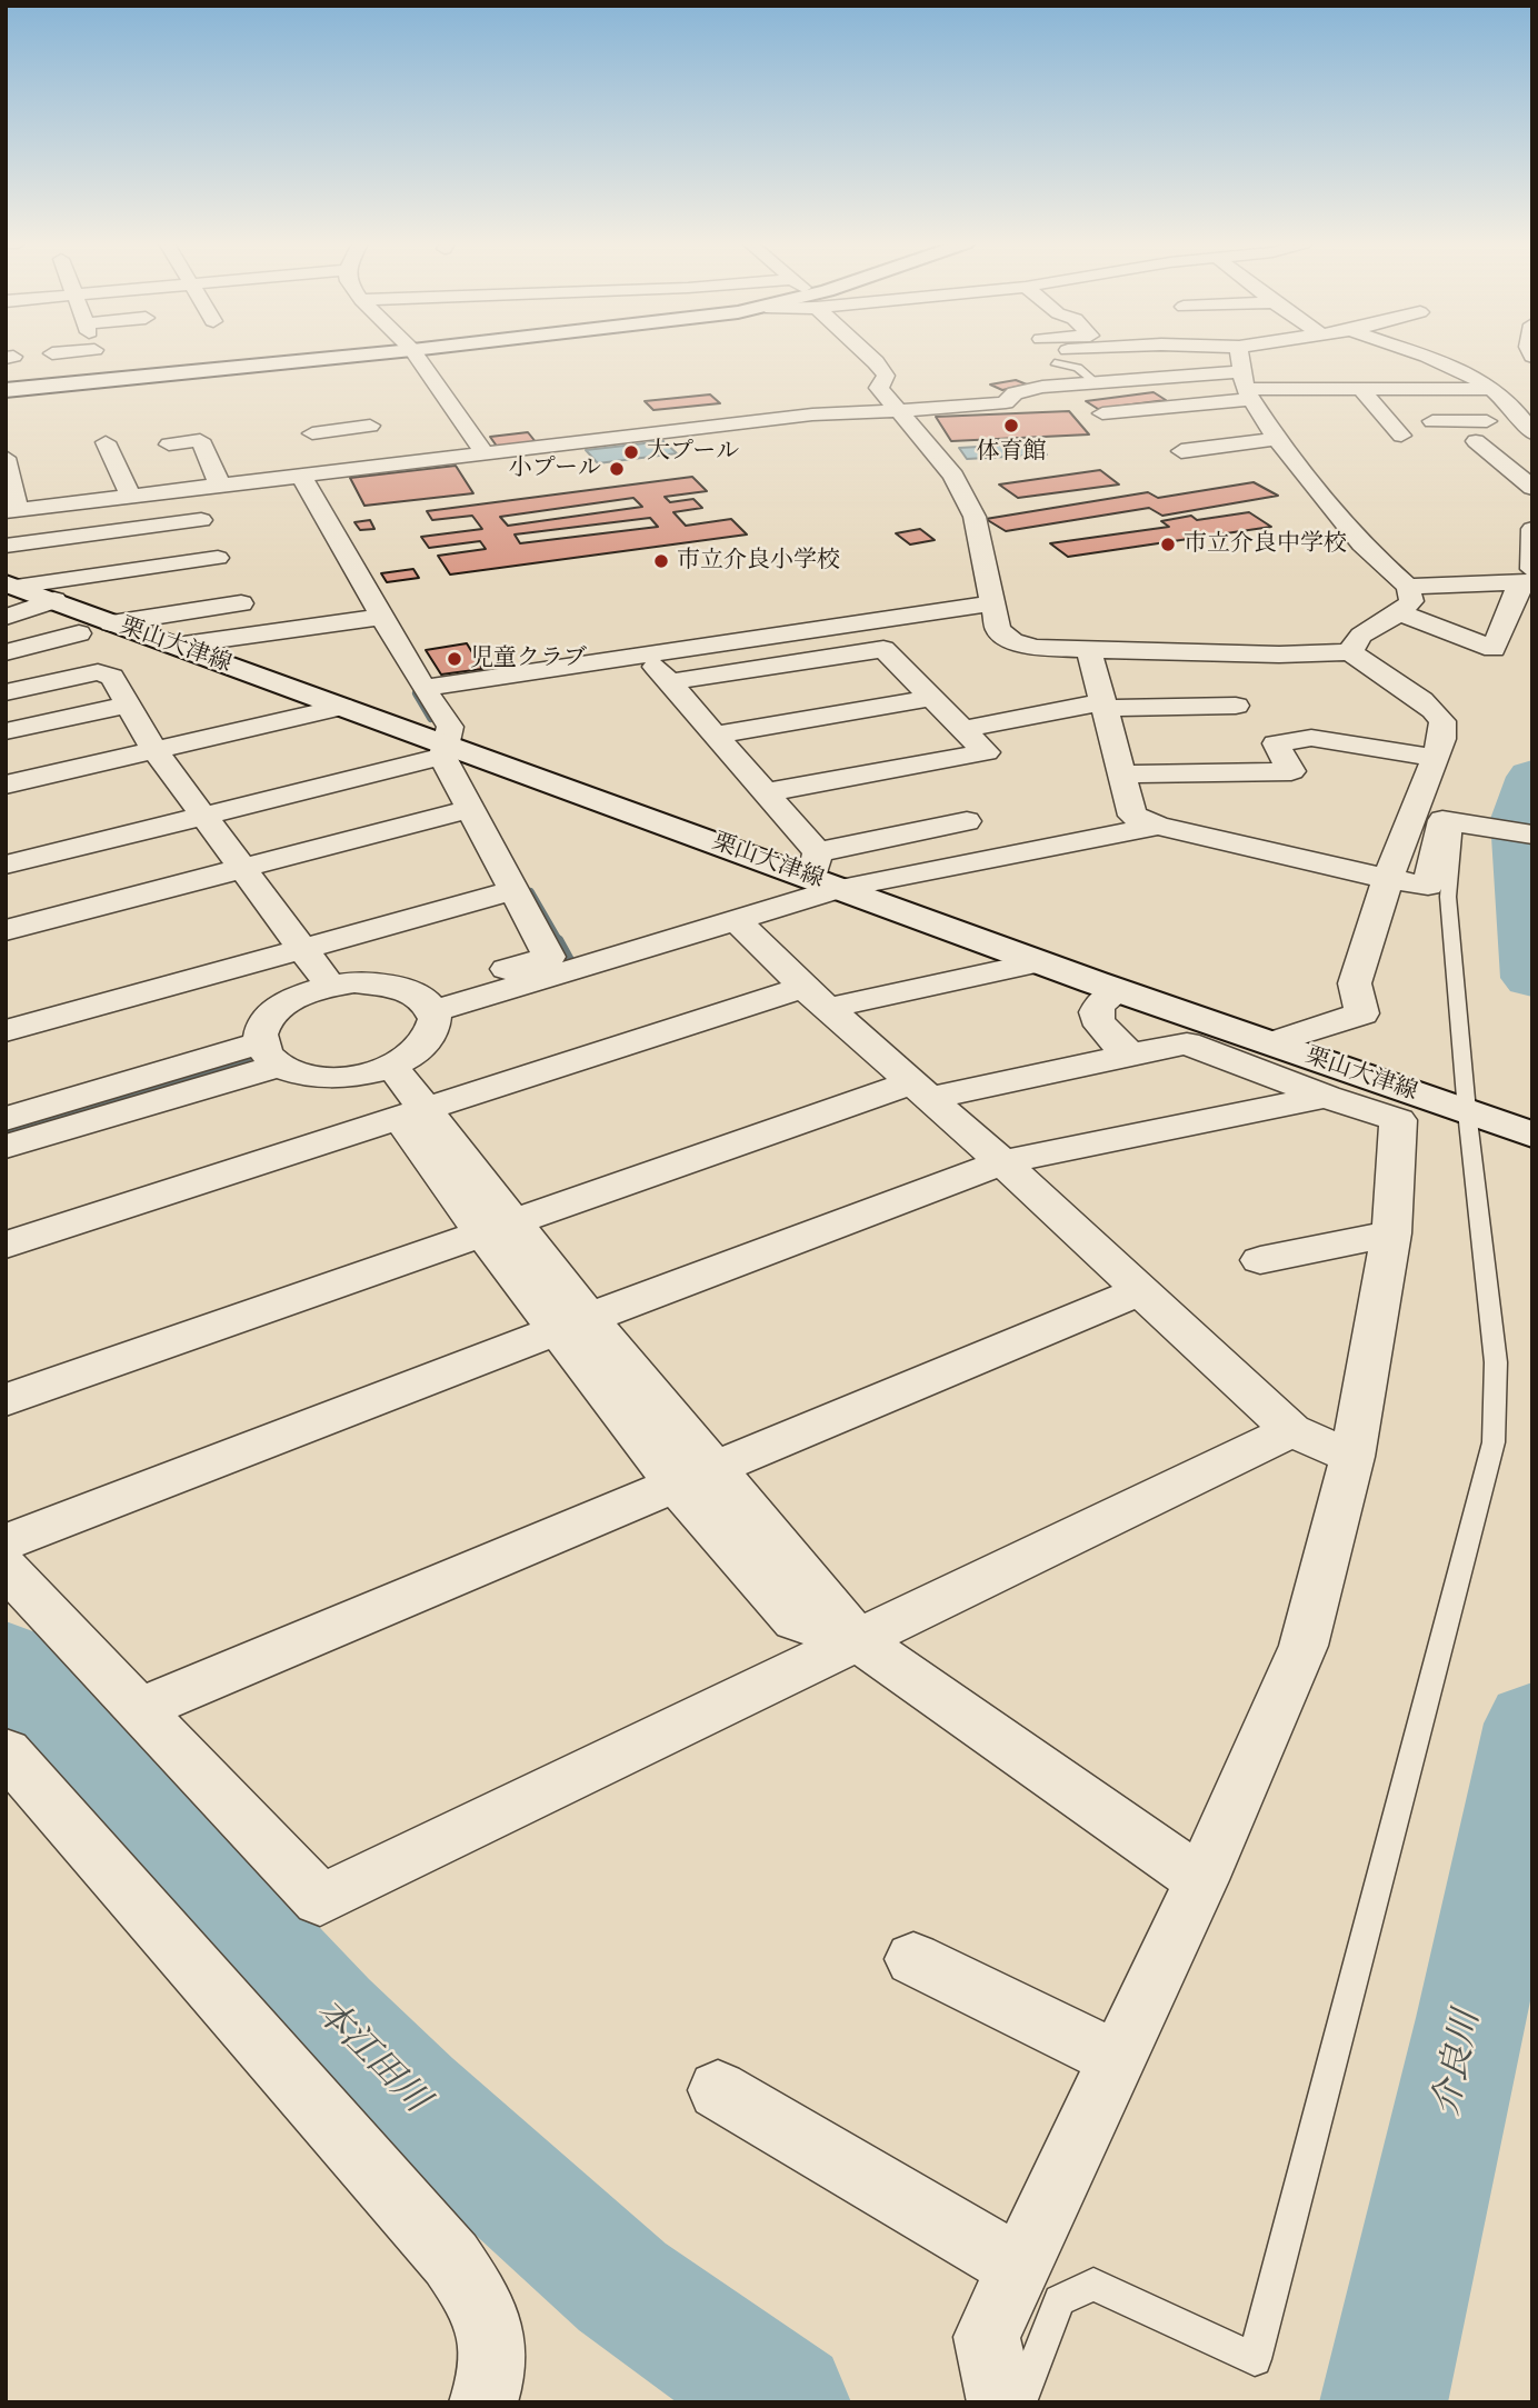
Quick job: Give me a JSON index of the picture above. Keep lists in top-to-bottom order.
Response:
{
  "streets": {
    "main road": ["栗山大津線"]
  },
  "water": ["本江田川", "介良川"],
  "places": [
    "体育館",
    "大プール",
    "小プール",
    "市立介良中学校",
    "市立介良小学校",
    "児童クラブ"
  ]
}
